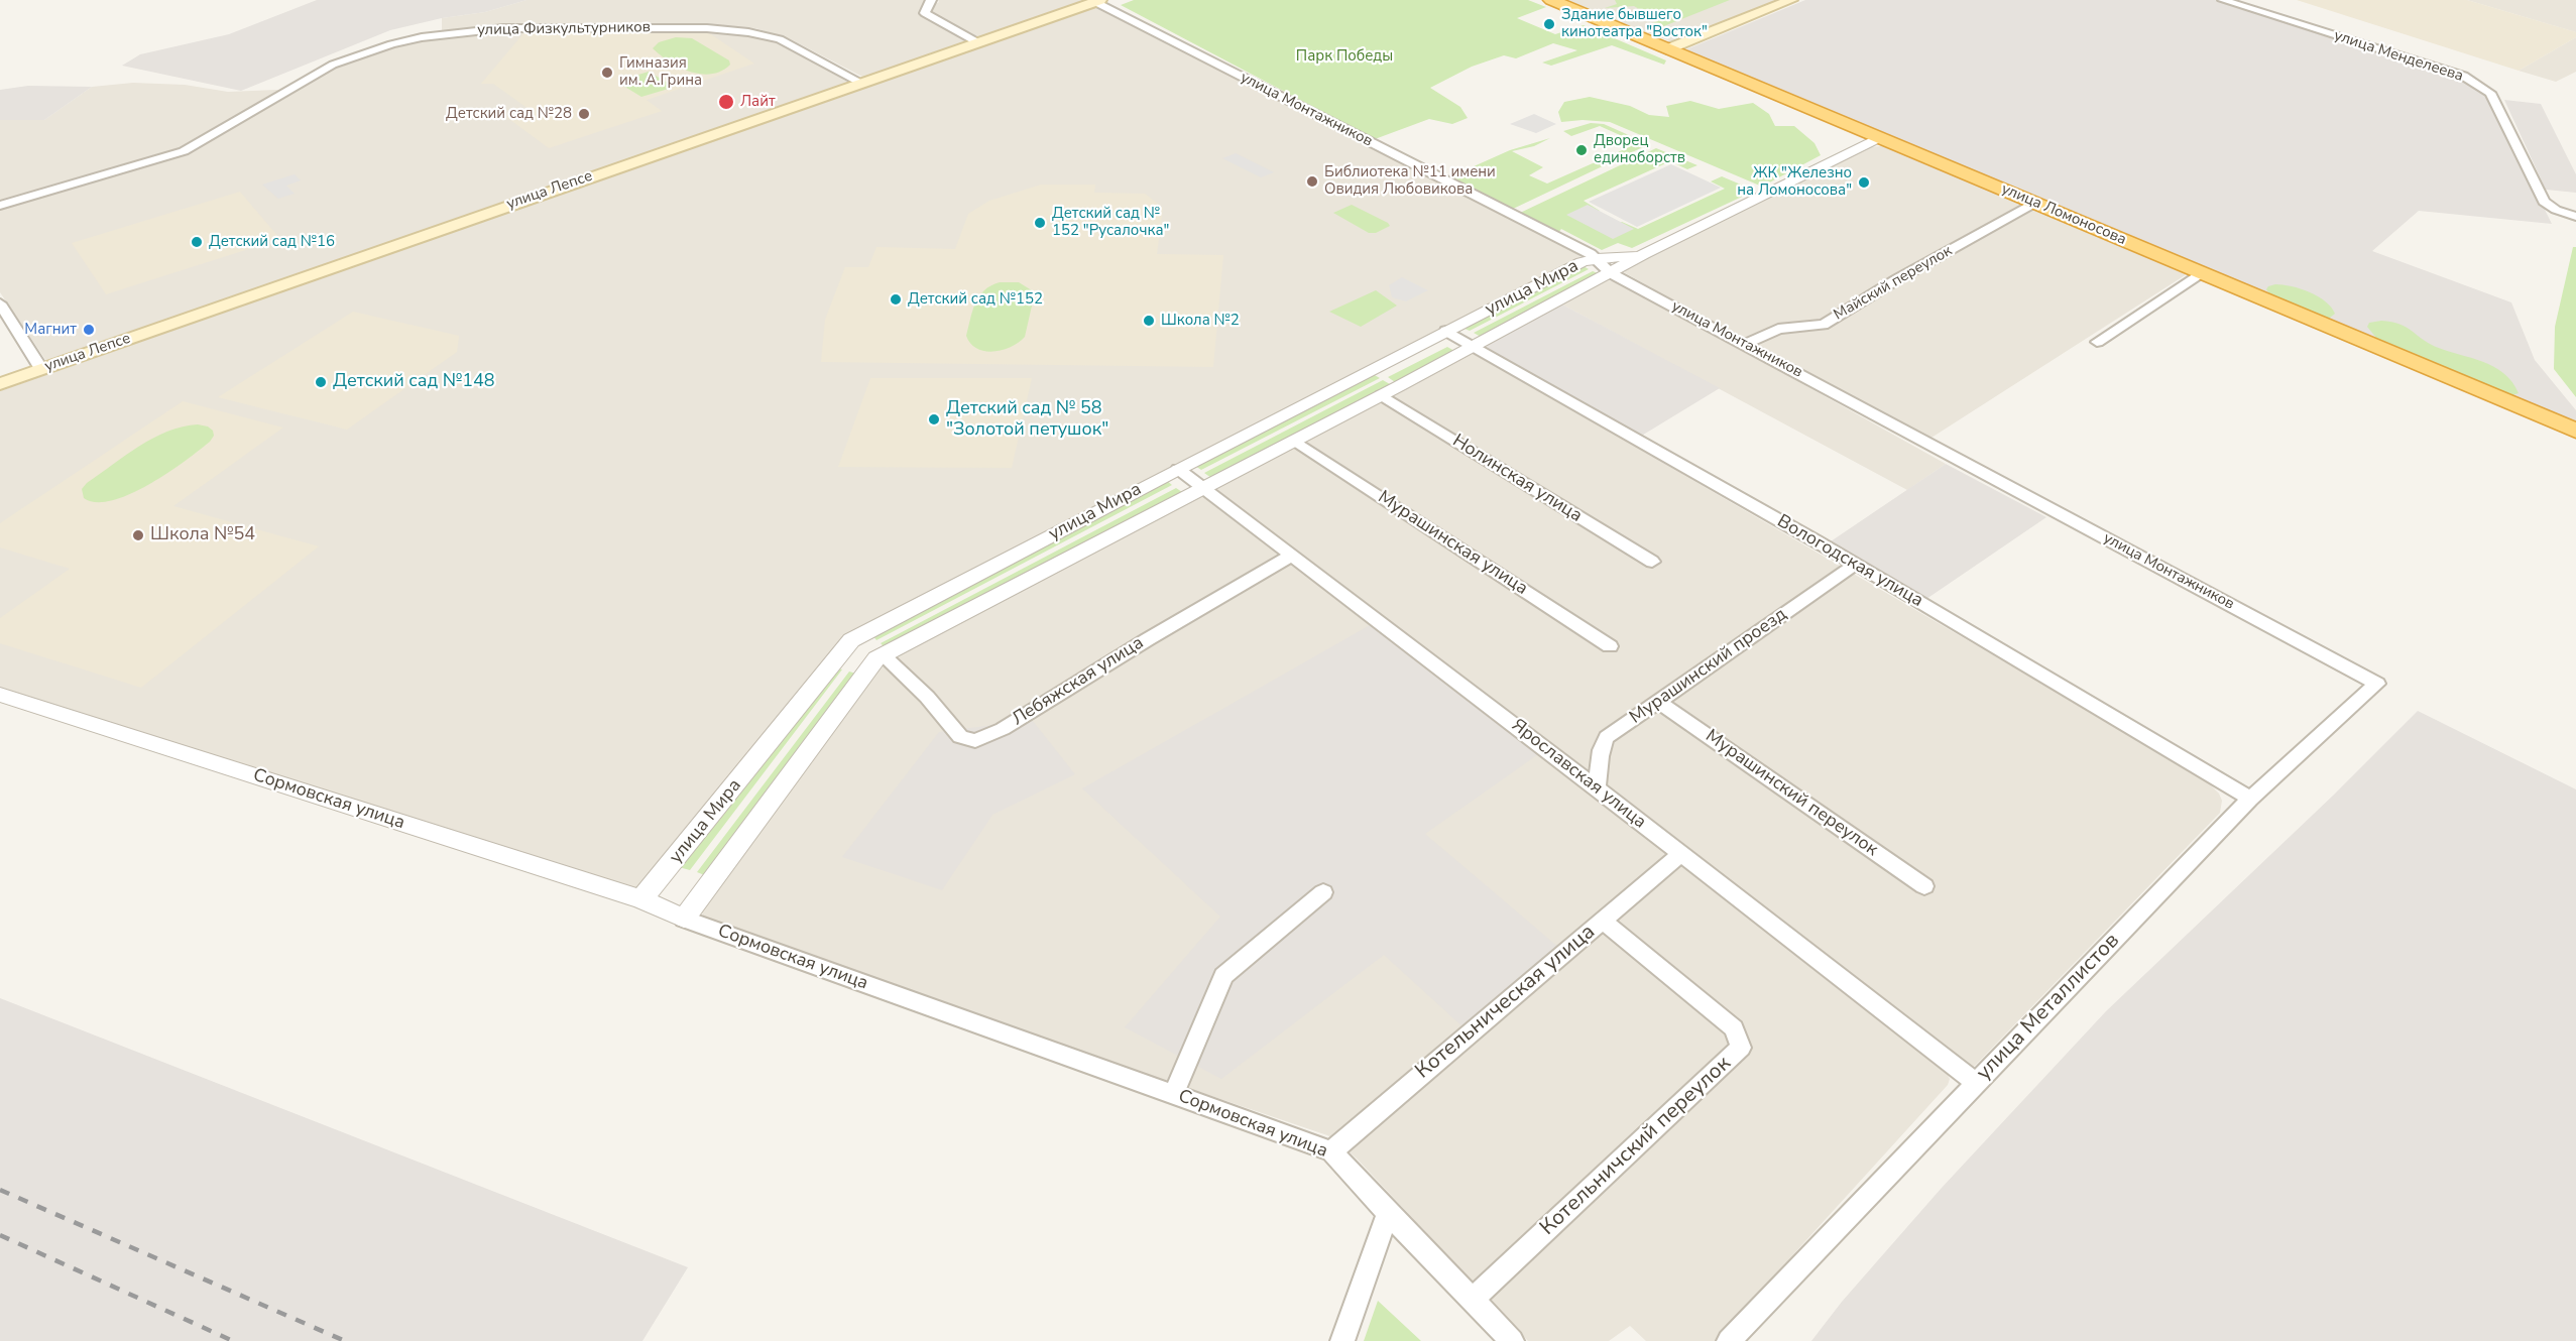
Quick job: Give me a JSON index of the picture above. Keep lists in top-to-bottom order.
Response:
{
  "streets": {
    "highway": ["улица Ломоносова"],
    "main road": ["улица Лепсе"],
    "street": [
      "улица Физкультурников",
      "улица Менделеева",
      "улица Монтажников",
      "Майский переулок",
      "улица Мира",
      "Нолинская улица",
      "Мурашинская улица",
      "Вологодская улица",
      "Мурашинский проезд",
      "Лебяжская улица",
      "Ярославская улица",
      "Мурашинский переулок",
      "Сормовская улица",
      "Котельническая улица",
      "улица Металлистов",
      "Котельничский переулок"
    ]
  },
  "crossings": [
    ["улица Физкультурников", "улица Лепсе"],
    ["улица Монтажников", "улица Лепсе"],
    ["улица Монтажников", "Майский переулок"],
    ["улица Монтажников", "улица Мира"],
    ["улица Монтажников", "улица Металлистов"],
    ["улица Ломоносова", "Майский переулок"],
    ["улица Ломоносова", "улица Мира"],
    ["улица Мира", "Нолинская улица"],
    ["улица Мира", "Мурашинская улица"],
    ["улица Мира", "Вологодская улица"],
    ["улица Мира", "Лебяжская улица"],
    ["улица Мира", "Ярославская улица"],
    ["улица Мира", "Сормовская улица"],
    ["Вологодская улица", "Мурашинский проезд"],
    ["Вологодская улица", "улица Металлистов"],
    ["Мурашинский проезд", "Ярославская улица"],
    ["Мурашинский проезд", "Мурашинский переулок"],
    ["Лебяжская улица", "Ярославская улица"],
    ["Ярославская улица", "Котельническая улица"],
    ["Ярославская улица", "улица Металлистов"],
    ["Сормовская улица", "Котельническая улица"],
    ["Сормовская улица", "Котельничский переулок"],
    ["Котельническая улица", "Котельничский переулок"]
  ],
  "parks": ["Парк Победы"],
  "places": [
    "Здание бывшего кинотеатра \"Восток\"",
    "Гимназия им. А.Грина",
    "Лайт",
    "Детский сад №28",
    "Дворец единоборств",
    "Библиотека №11 имени Овидия Любовикова",
    "ЖК \"Железно на Ломоносова\"",
    "Детский сад № 152 \"Русалочка\"",
    "Детский сад №16",
    "Детский сад №152",
    "Школа №2",
    "Магнит",
    "Детский сад №148",
    "Детский сад № 58 \"Золотой петушок\"",
    "Школа №54"
  ]
}
